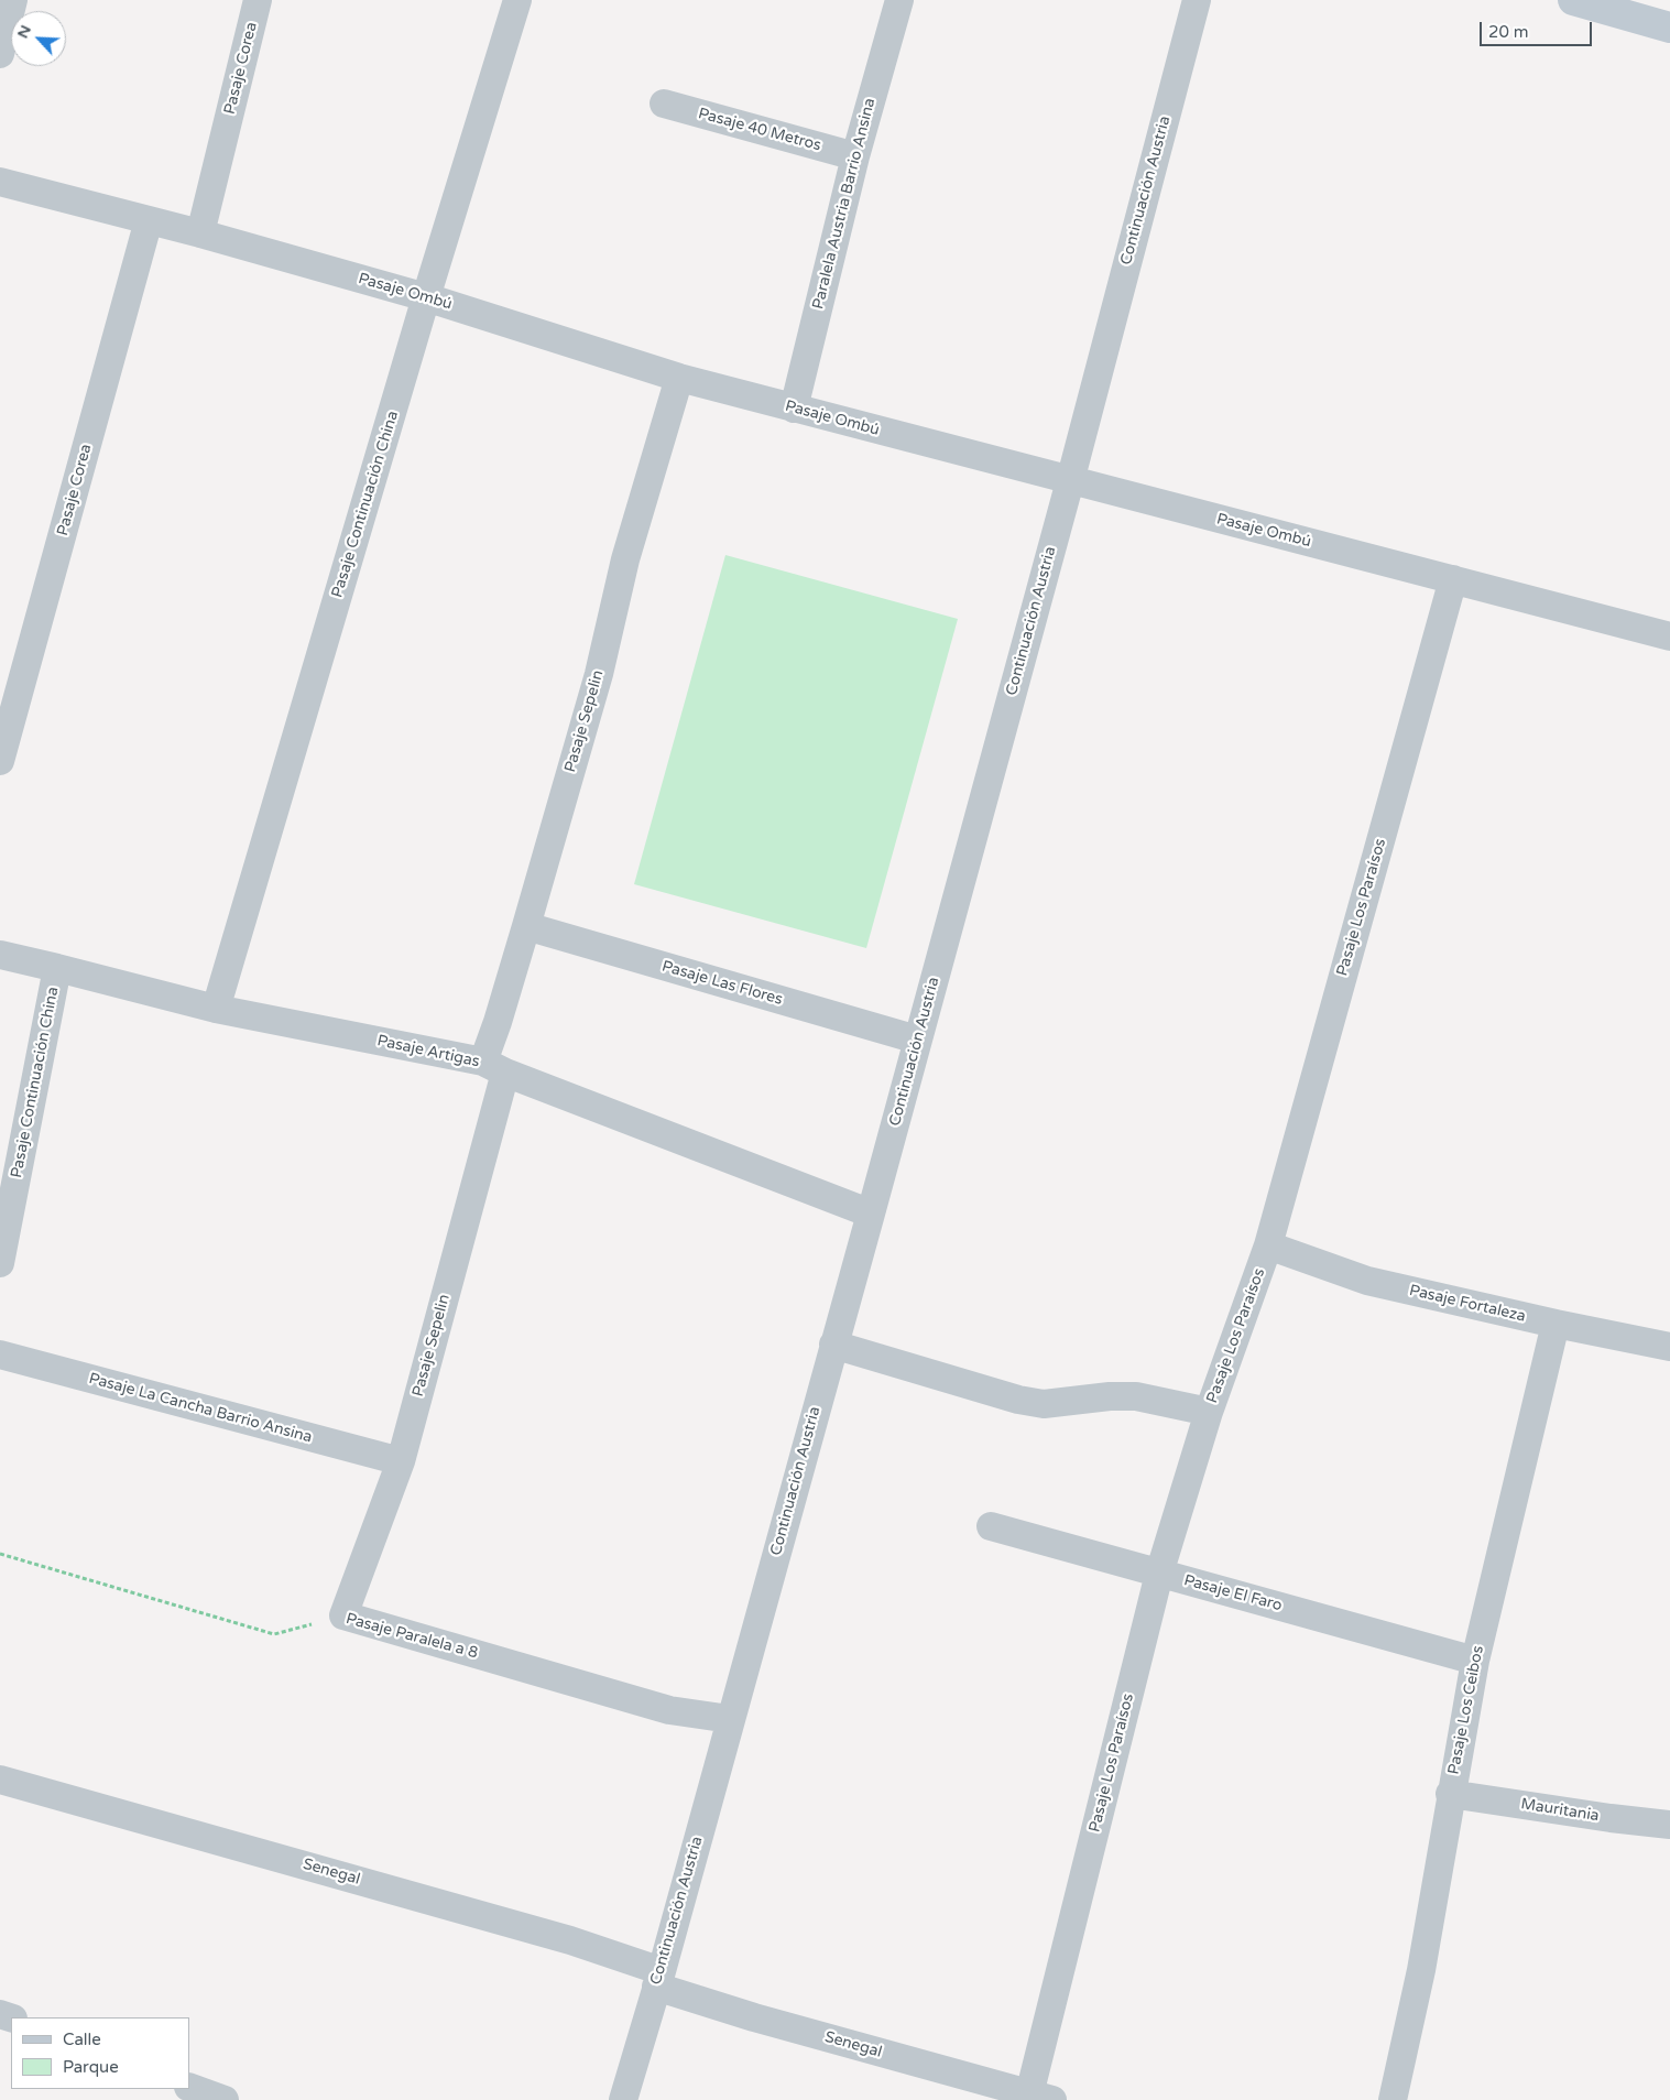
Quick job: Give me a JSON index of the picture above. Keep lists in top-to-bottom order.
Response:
{
  "streets": {
    "street": [
      "Pasaje Corea",
      "Pasaje 40 Metros",
      "Continuación Austria",
      "Paralela Austria Barrio Ansina",
      "Pasaje Ombú",
      "Pasaje Continuación China",
      "Pasaje Sepelin",
      "Pasaje Los Paraísos",
      "Pasaje Las Flores",
      "Pasaje Artigas",
      "Pasaje Fortaleza",
      "Pasaje La Cancha Barrio Ansina",
      "Pasaje El Faro",
      "Pasaje Paralela a 8",
      "Pasaje Los Ceibos",
      "Mauritania",
      "Senegal"
    ]
  },
  "crossings": [
    ["Pasaje Corea", "Pasaje Ombú"],
    ["Pasaje 40 Metros", "Paralela Austria Barrio Ansina"],
    ["Continuación Austria", "Pasaje Ombú"],
    ["Continuación Austria", "Pasaje Las Flores"],
    ["Continuación Austria", "Pasaje Artigas"],
    ["Continuación Austria", "Pasaje Paralela a 8"],
    ["Continuación Austria", "Senegal"],
    ["Paralela Austria Barrio Ansina", "Pasaje Ombú"],
    ["Pasaje Ombú", "Pasaje Continuación China"],
    ["Pasaje Ombú", "Pasaje Sepelin"],
    ["Pasaje Ombú", "Pasaje Los Paraísos"],
    ["Pasaje Continuación China", "Pasaje Artigas"],
    ["Pasaje Sepelin", "Pasaje Las Flores"],
    ["Pasaje Sepelin", "Pasaje Artigas"],
    ["Pasaje Sepelin", "Pasaje La Cancha Barrio Ansina"],
    ["Pasaje Sepelin", "Pasaje Paralela a 8"],
    ["Pasaje Los Paraísos", "Pasaje Fortaleza"],
    ["Pasaje Los Paraísos", "Pasaje El Faro"],
    ["Pasaje Los Paraísos", "Senegal"],
    ["Pasaje Fortaleza", "Pasaje Los Ceibos"],
    ["Pasaje El Faro", "Pasaje Los Ceibos"],
    ["Pasaje Los Ceibos", "Mauritania"]
  ],
  "legend": ["Calle", "Parque"],
  "scale_bar": "20 m",
  "north": "top left"
}
